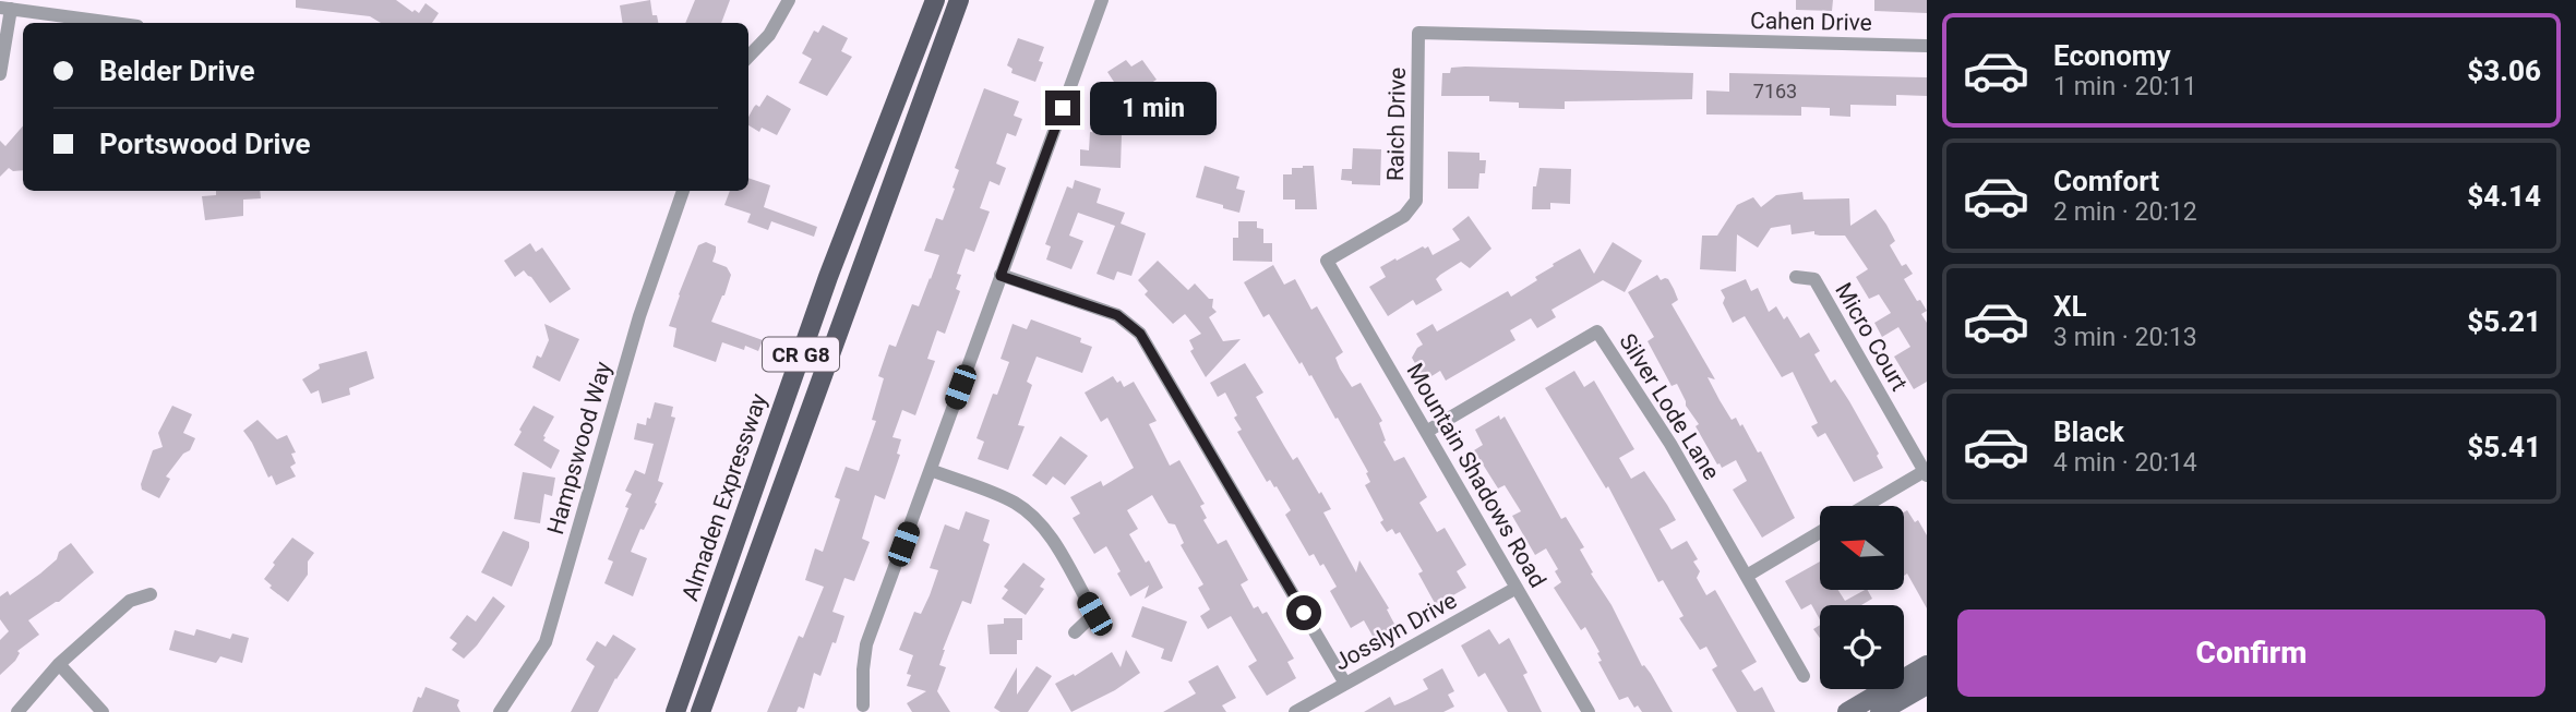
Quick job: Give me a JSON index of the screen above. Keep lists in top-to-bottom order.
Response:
{
  "streets": {
    "main road": ["CR G8", "Almaden Expressway"],
    "street": [
      "Cahen Drive",
      "Raich Drive",
      "Micro Court",
      "Silver Lode Lane",
      "Hampswood Way",
      "Mountain Shadows Road",
      "Josslyn Drive"
    ]
  },
  "crossings": [
    ["Cahen Drive", "Raich Drive"],
    ["Raich Drive", "Mountain Shadows Road"],
    ["Silver Lode Lane", "Mountain Shadows Road"],
    ["Mountain Shadows Road", "Josslyn Drive"]
  ],
  "house_numbers": ["7163"],
  "north": "left",
  "page": {
    "list": [
      {
        "name": "Economy",
        "note": "1 min · 20:11",
        "value": "$3.06"
      },
      {
        "name": "Comfort",
        "note": "2 min · 20:12",
        "value": "$4.14"
      },
      {
        "name": "XL",
        "note": "3 min · 20:13",
        "value": "$5.21"
      },
      {
        "name": "Black",
        "note": "4 min · 20:14",
        "value": "$5.41"
      }
    ],
    "banner": ["Belder Drive", "Portswood Drive"],
    "bubble": "1 min",
    "buttons": "Confirm"
  }
}
